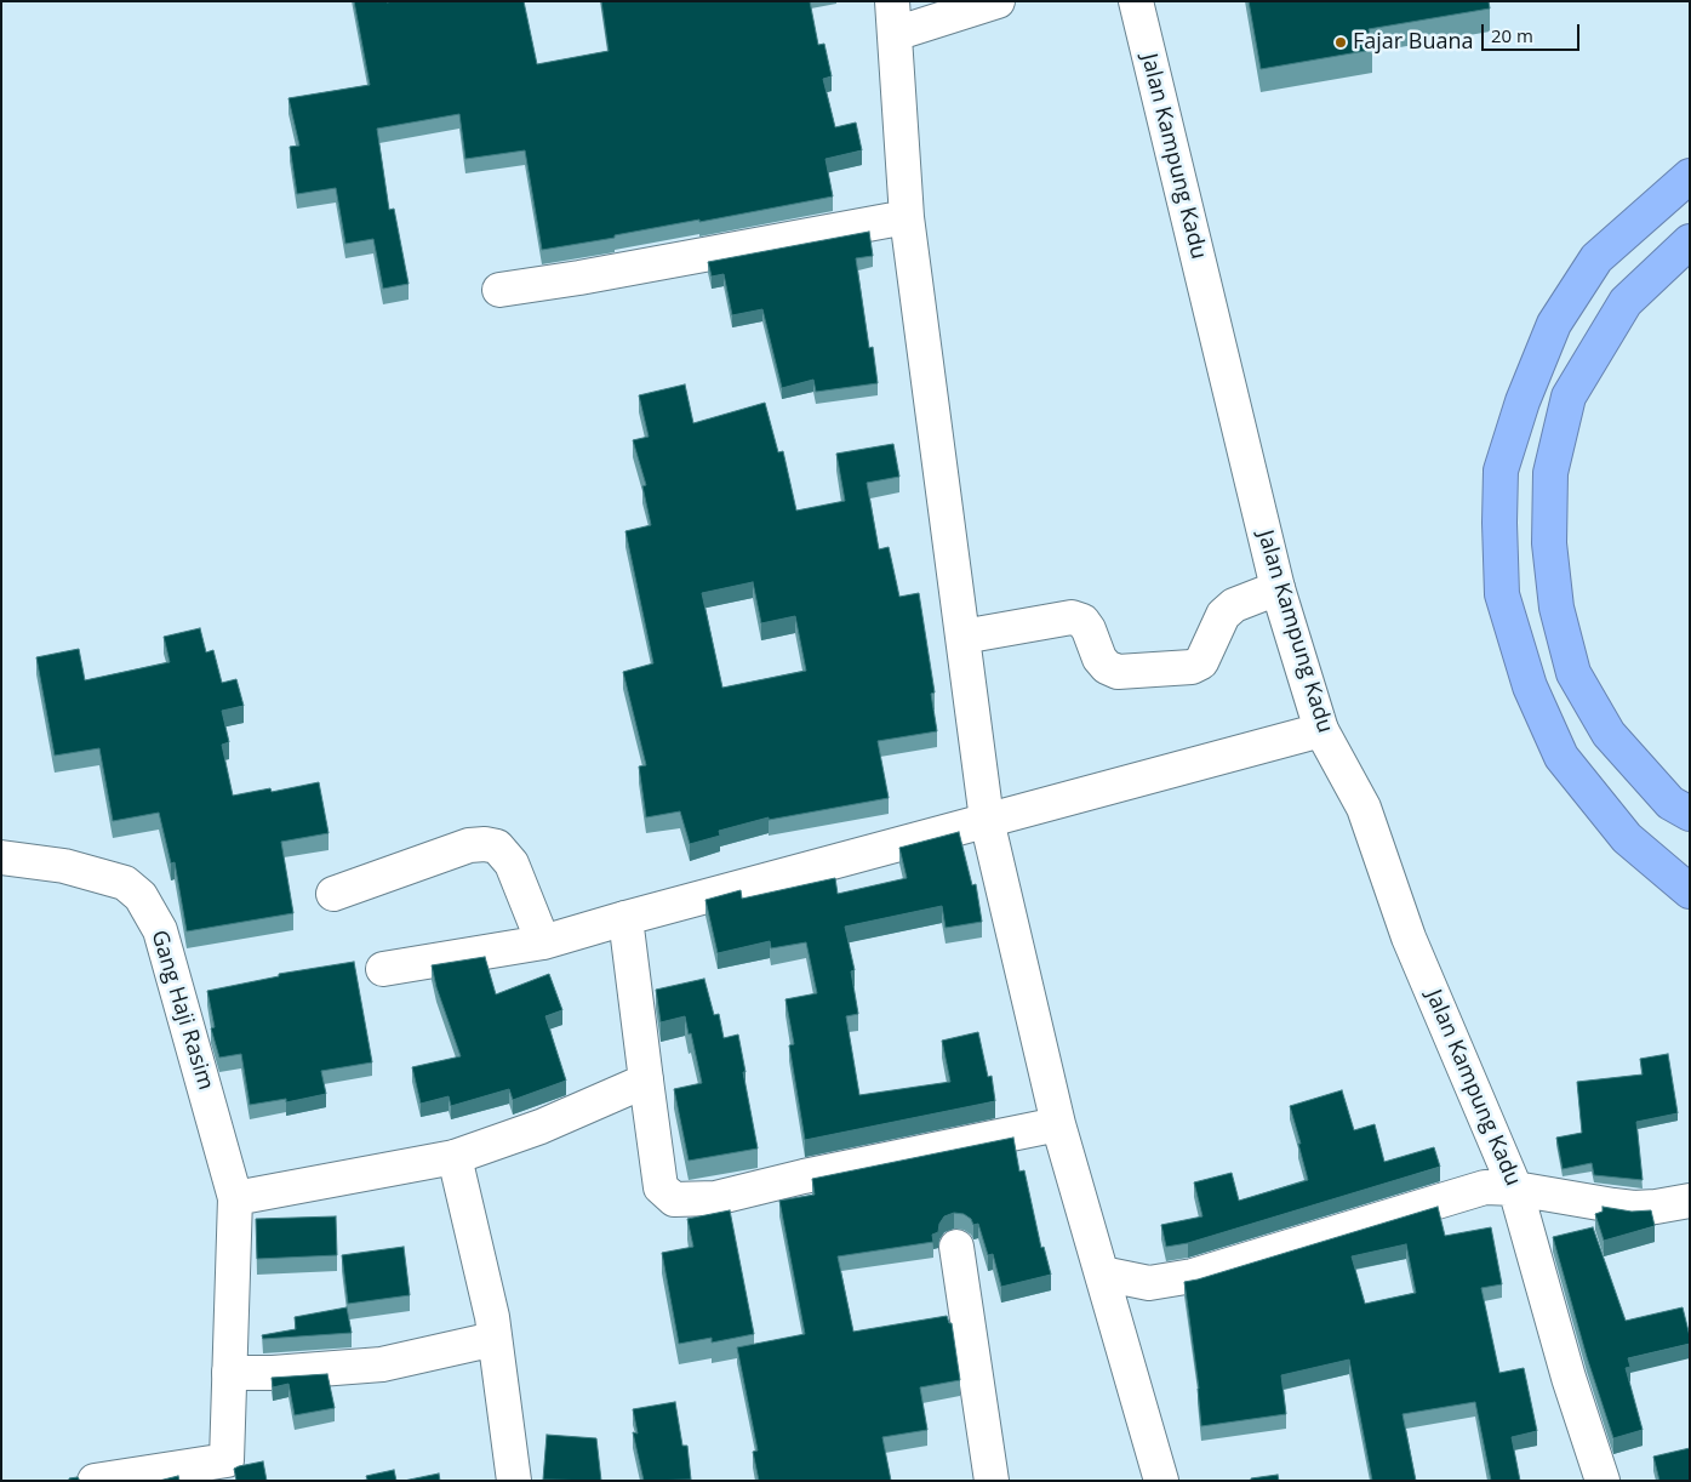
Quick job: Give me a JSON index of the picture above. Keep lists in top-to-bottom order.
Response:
{
  "streets": {
    "street": ["Jalan Kampung Kadu", "Gang Haji Rasim"]
  },
  "places": ["Fajar Buana"],
  "scale_bar": "20 m"
}
